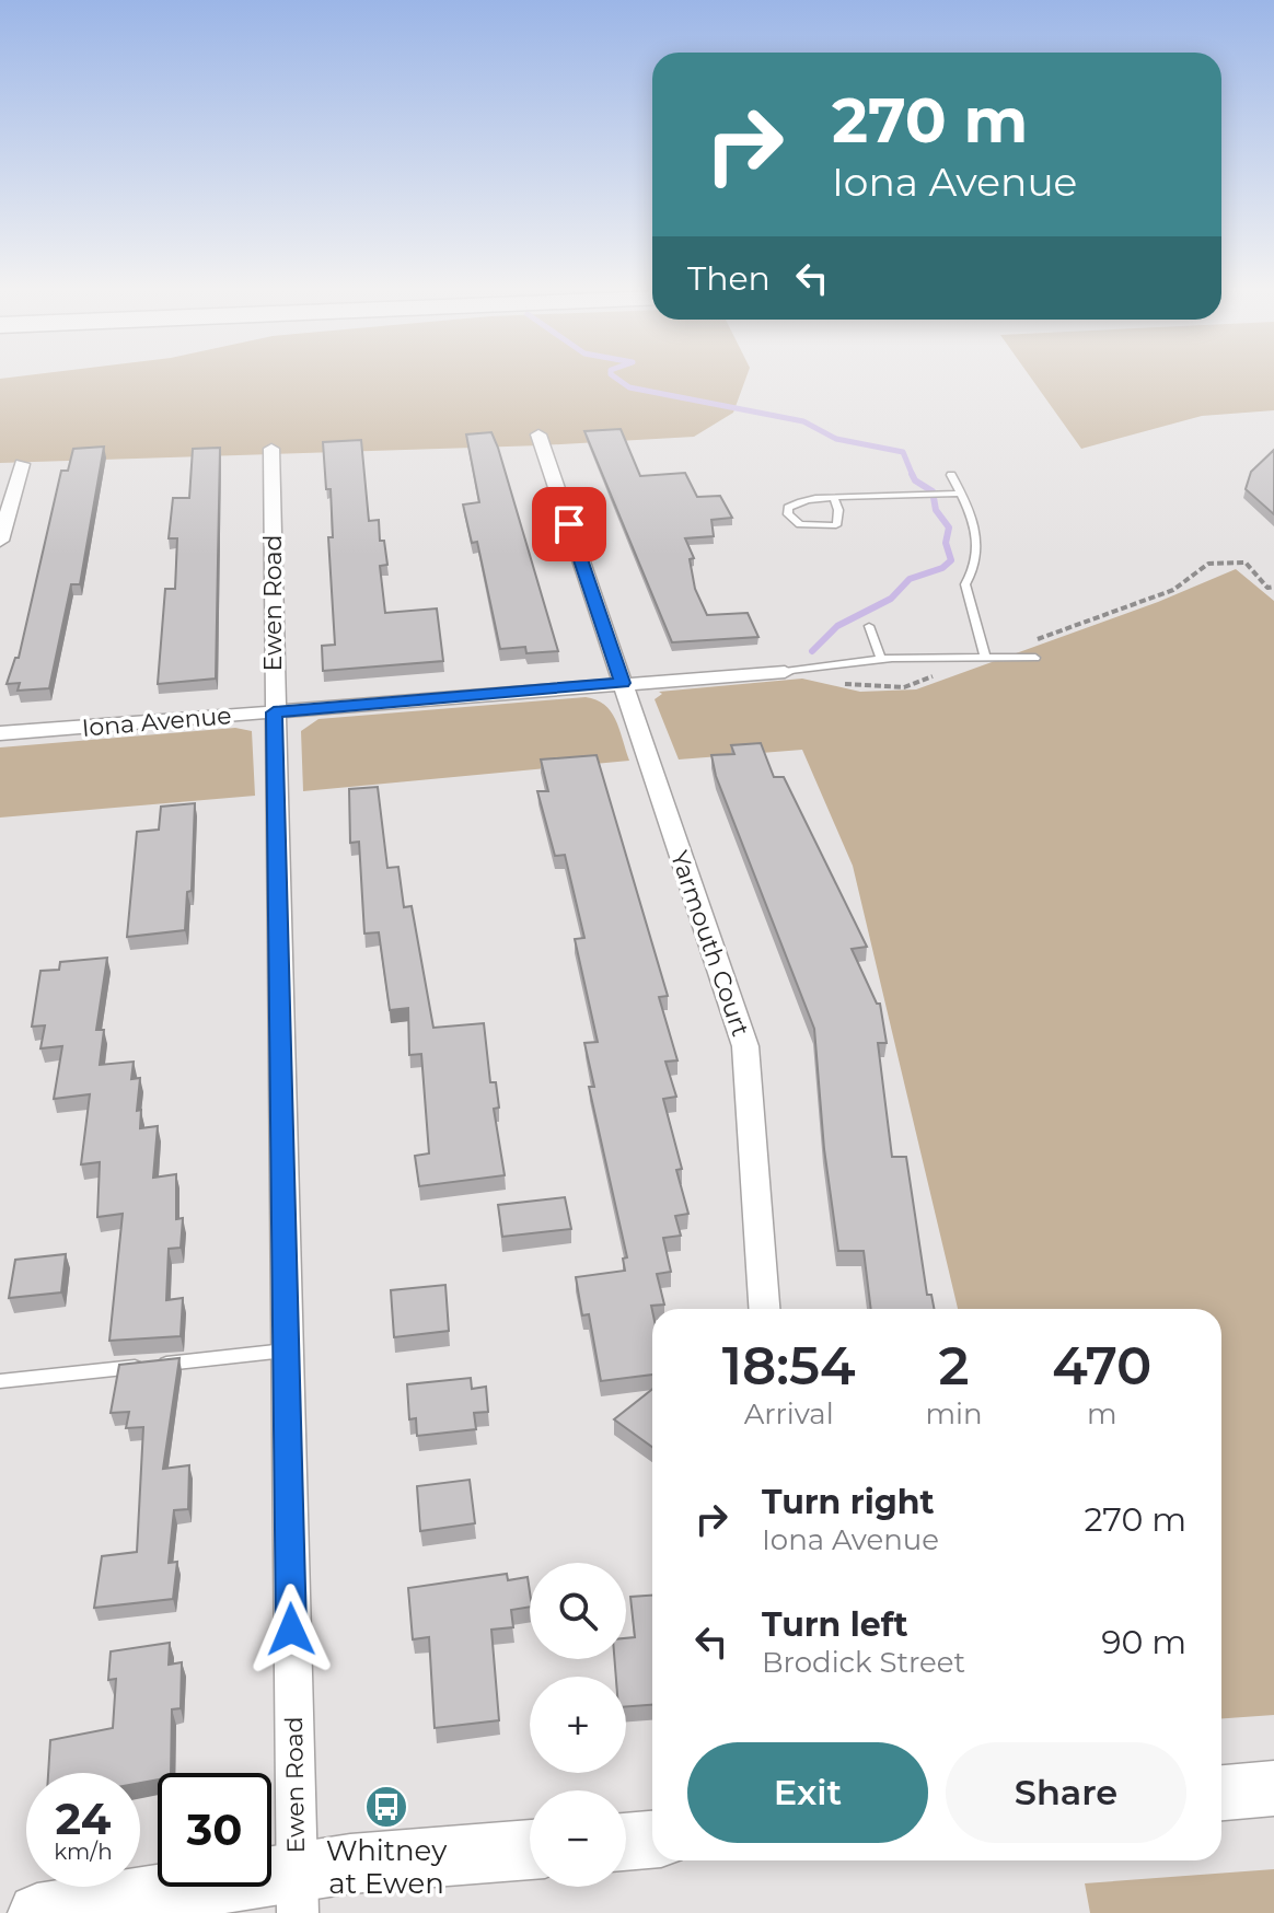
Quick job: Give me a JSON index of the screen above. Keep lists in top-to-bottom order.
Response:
{
  "streets": {
    "street": ["Ewen Road", "Iona Avenue", "Yarmouth Court"]
  },
  "crossings": [
    ["Ewen Road", "Iona Avenue"],
    ["Iona Avenue", "Yarmouth Court"]
  ],
  "places": {
    "bus stop": ["Whitney at Ewen"]
  },
  "page": {
    "turn": ["270 m", "Iona Avenue"],
    "then": "Then",
    "eta": [
      "18:54",
      "Arrival",
      "2",
      "min",
      "470",
      "m"
    ],
    "list": [
      {
        "name": "Turn right",
        "note": "Iona Avenue",
        "value": "270 m"
      },
      {
        "name": "Turn left",
        "note": "Brodick Street",
        "value": "90 m"
      }
    ],
    "map_buttons": ["+", "−"],
    "buttons": ["Exit", "Share"],
    "speed": "24 km/h",
    "limit": "30"
  }
}
